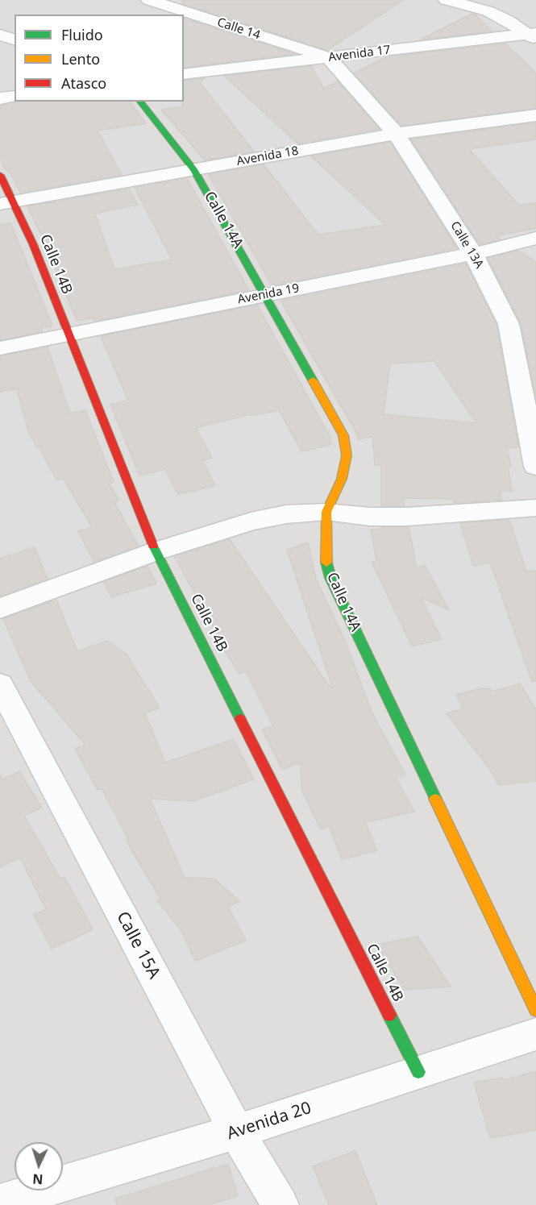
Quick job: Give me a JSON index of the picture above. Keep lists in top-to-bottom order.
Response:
{
  "streets": {
    "street": [
      "Calle 14",
      "Avenida 17",
      "Avenida 18",
      "Calle 14A",
      "Calle 13A",
      "Calle 14B",
      "Avenida 19",
      "Calle 15A",
      "Avenida 20"
    ]
  },
  "crossings": [
    ["Calle 14", "Avenida 17"],
    ["Calle 14", "Calle 13A"],
    ["Avenida 17", "Calle 13A"],
    ["Avenida 18", "Calle 14A"],
    ["Avenida 18", "Calle 13A"],
    ["Avenida 18", "Calle 14B"],
    ["Calle 14A", "Avenida 19"],
    ["Calle 13A", "Avenida 19"],
    ["Calle 14B", "Avenida 19"],
    ["Calle 14B", "Avenida 20"],
    ["Calle 15A", "Avenida 20"]
  ],
  "legend": ["Fluido", "Lento", "Atasco"],
  "north": "bottom"
}
